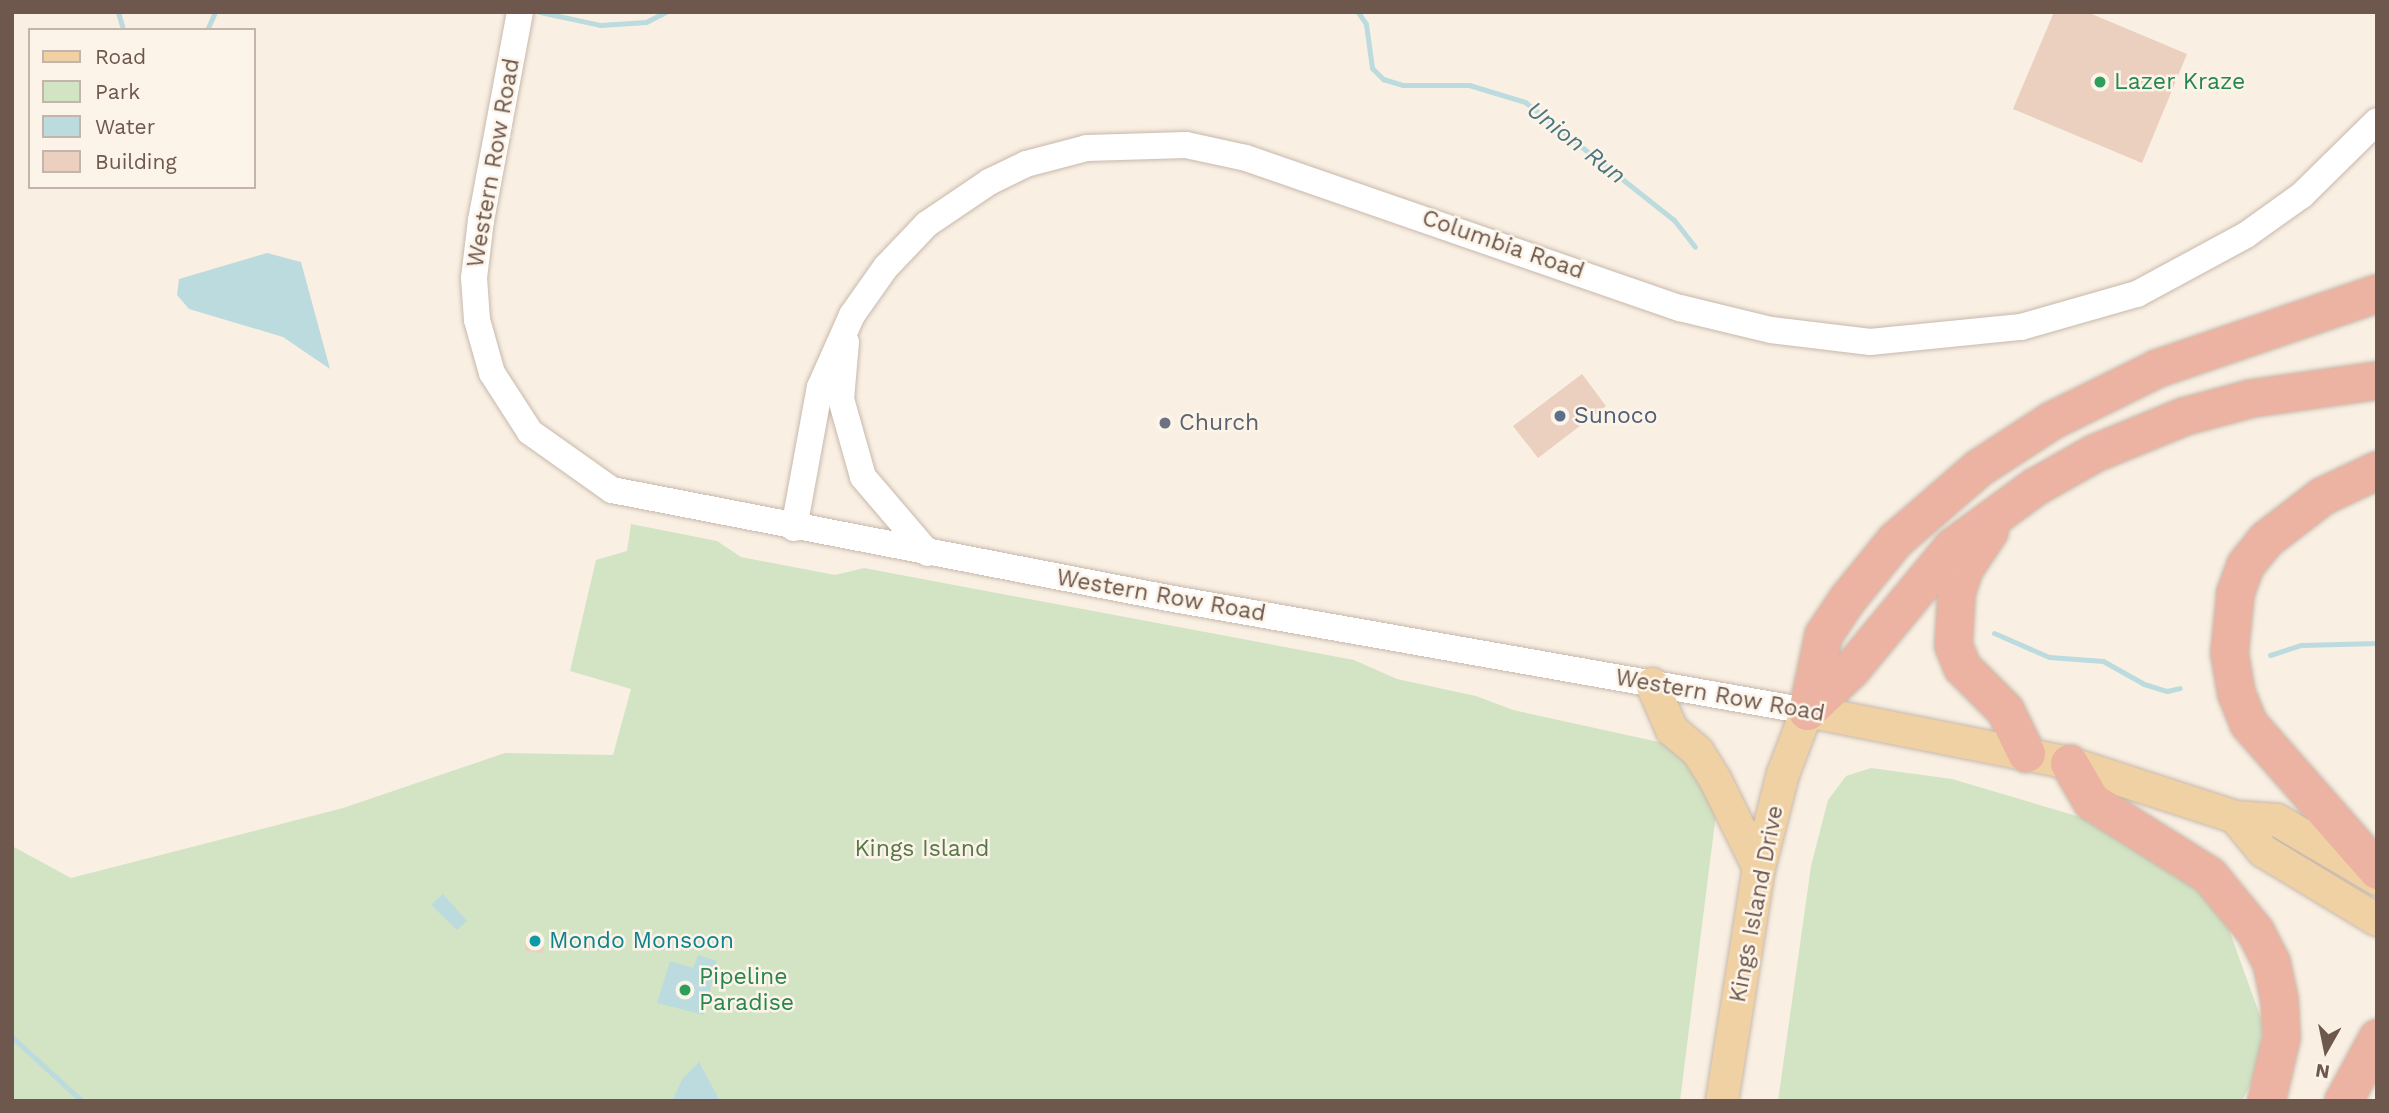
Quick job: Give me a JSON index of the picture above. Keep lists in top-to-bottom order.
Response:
{
  "streets": {
    "main road": ["Western Row Road", "Kings Island Drive"],
    "street": ["Columbia Road"]
  },
  "crossings": [
    ["Western Row Road", "Columbia Road"],
    ["Western Row Road", "Kings Island Drive"]
  ],
  "water": ["Union Run"],
  "parks": ["Kings Island"],
  "places": [
    "Lazer Kraze",
    "Sunoco",
    "Church",
    "Mondo Monsoon",
    "Pipeline Paradise"
  ],
  "legend": [
    "Road",
    "Park",
    "Water",
    "Building"
  ],
  "north": "bottom"
}
